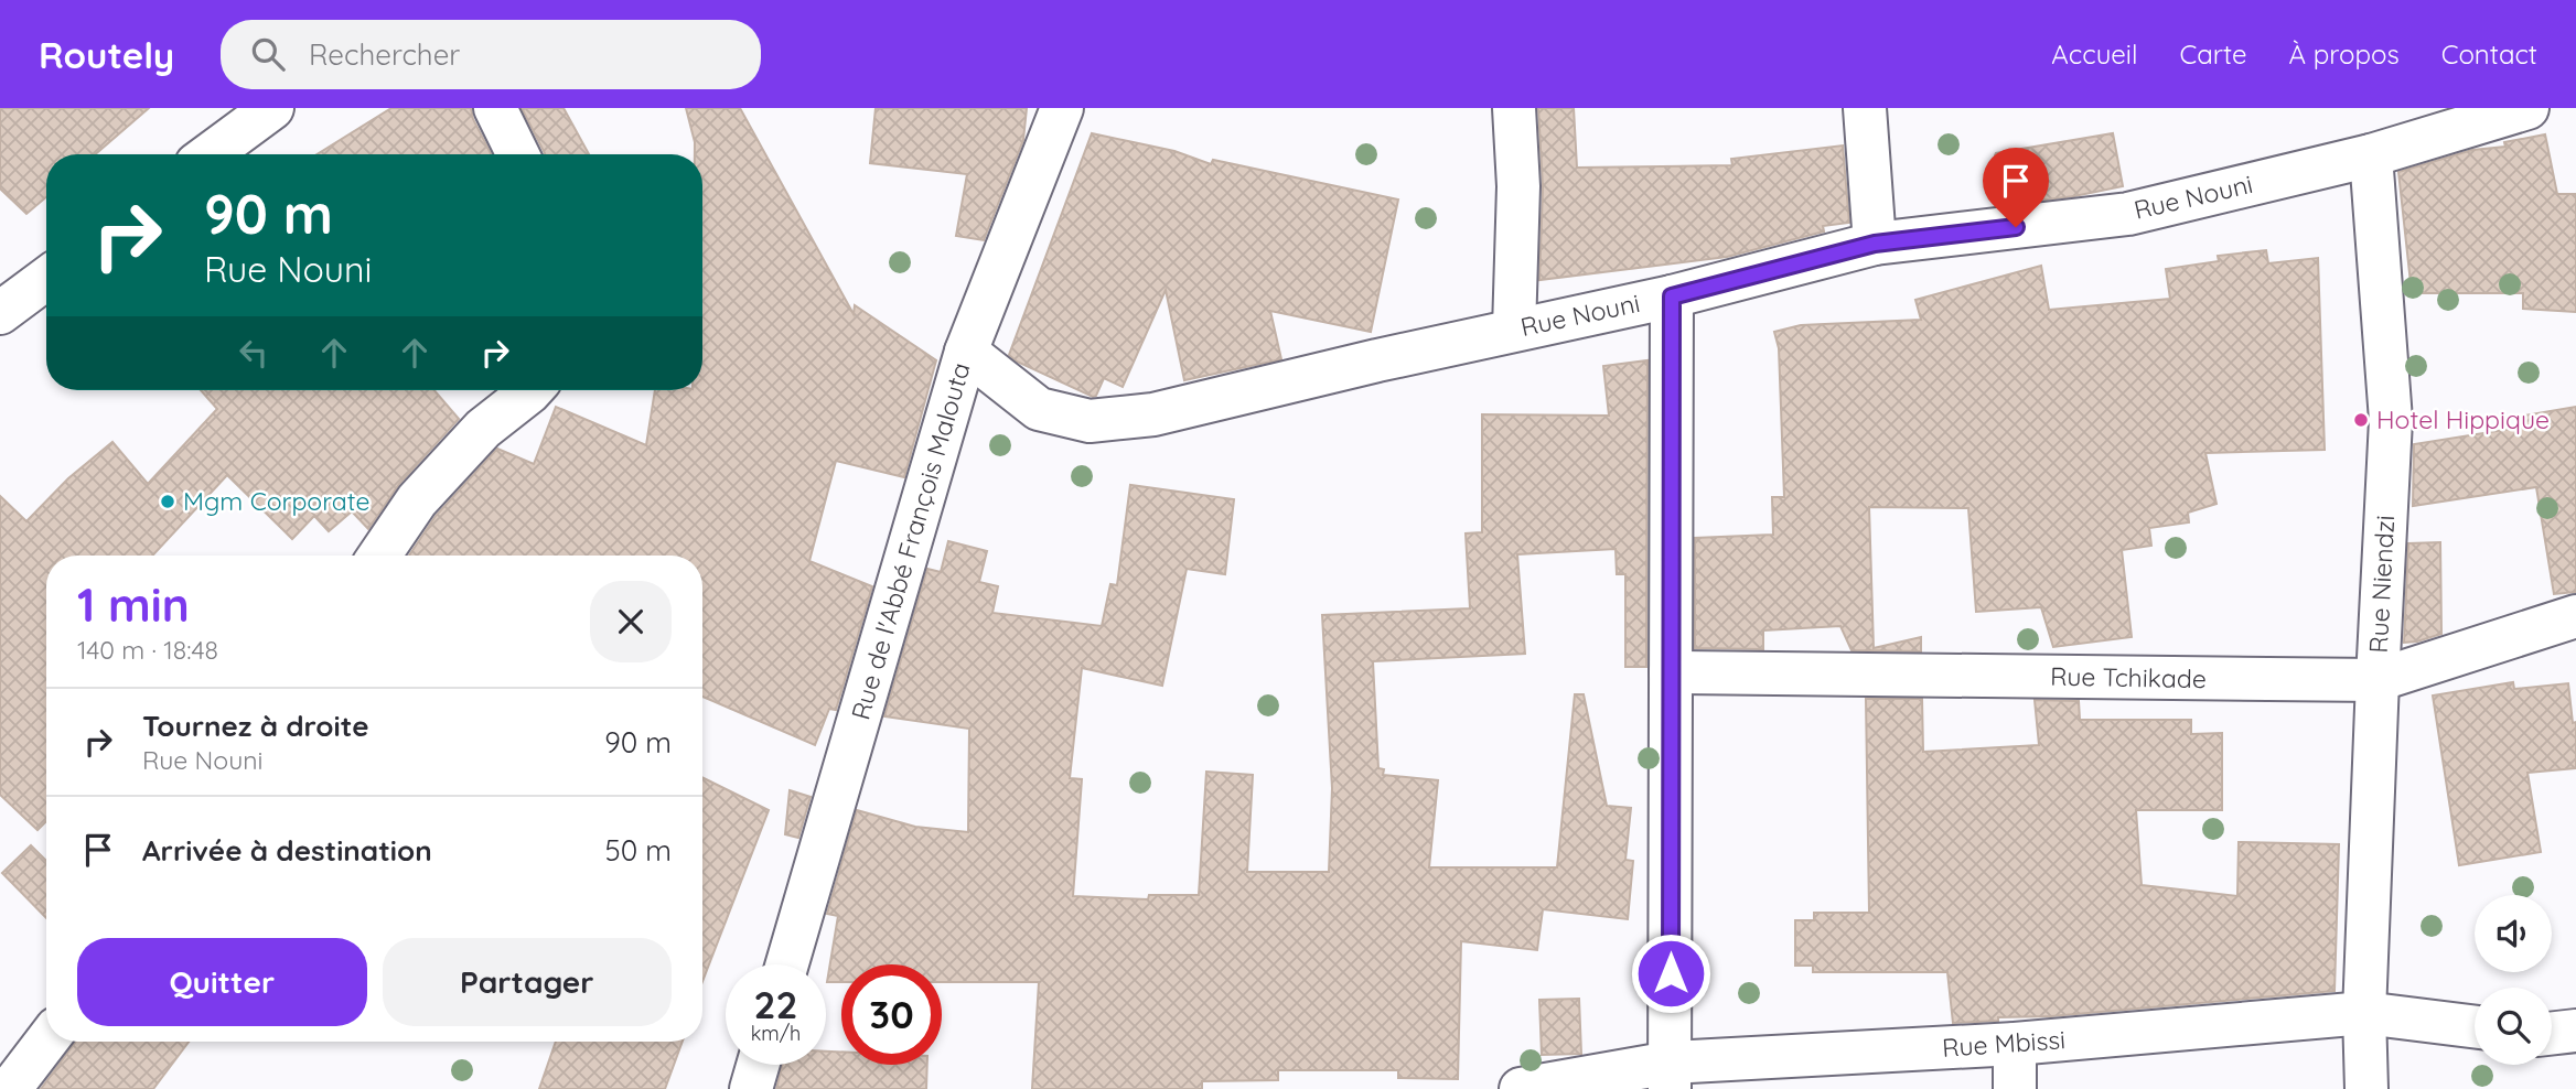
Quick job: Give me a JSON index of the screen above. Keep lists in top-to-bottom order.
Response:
{
  "streets": {
    "street": [
      "Rue Nouni",
      "Rue de l'Abbé François Malouta",
      "Rue Niendzi",
      "Rue Tchikade",
      "Rue Mbissi"
    ]
  },
  "crossings": [
    ["Rue Nouni", "Rue de l'Abbé François Malouta"],
    ["Rue Nouni", "Rue Niendzi"],
    ["Rue Niendzi", "Rue Tchikade"],
    ["Rue Niendzi", "Rue Mbissi"]
  ],
  "places": ["Hotel Hippique", "Mgm Corporate"],
  "page": {
    "header": "Routely",
    "search": "Rechercher",
    "nav": [
      "Accueil",
      "Carte",
      "À propos",
      "Contact"
    ],
    "turn": ["90 m", "Rue Nouni"],
    "heading": ["1 min", "140 m · 18:48"],
    "list": [
      {
        "name": "Tournez à droite",
        "note": "Rue Nouni",
        "value": "90 m"
      },
      {
        "name": "Arrivée à destination",
        "value": "50 m"
      }
    ],
    "buttons": ["Quitter", "Partager"],
    "speed": "22 km/h",
    "limit": "30"
  }
}
